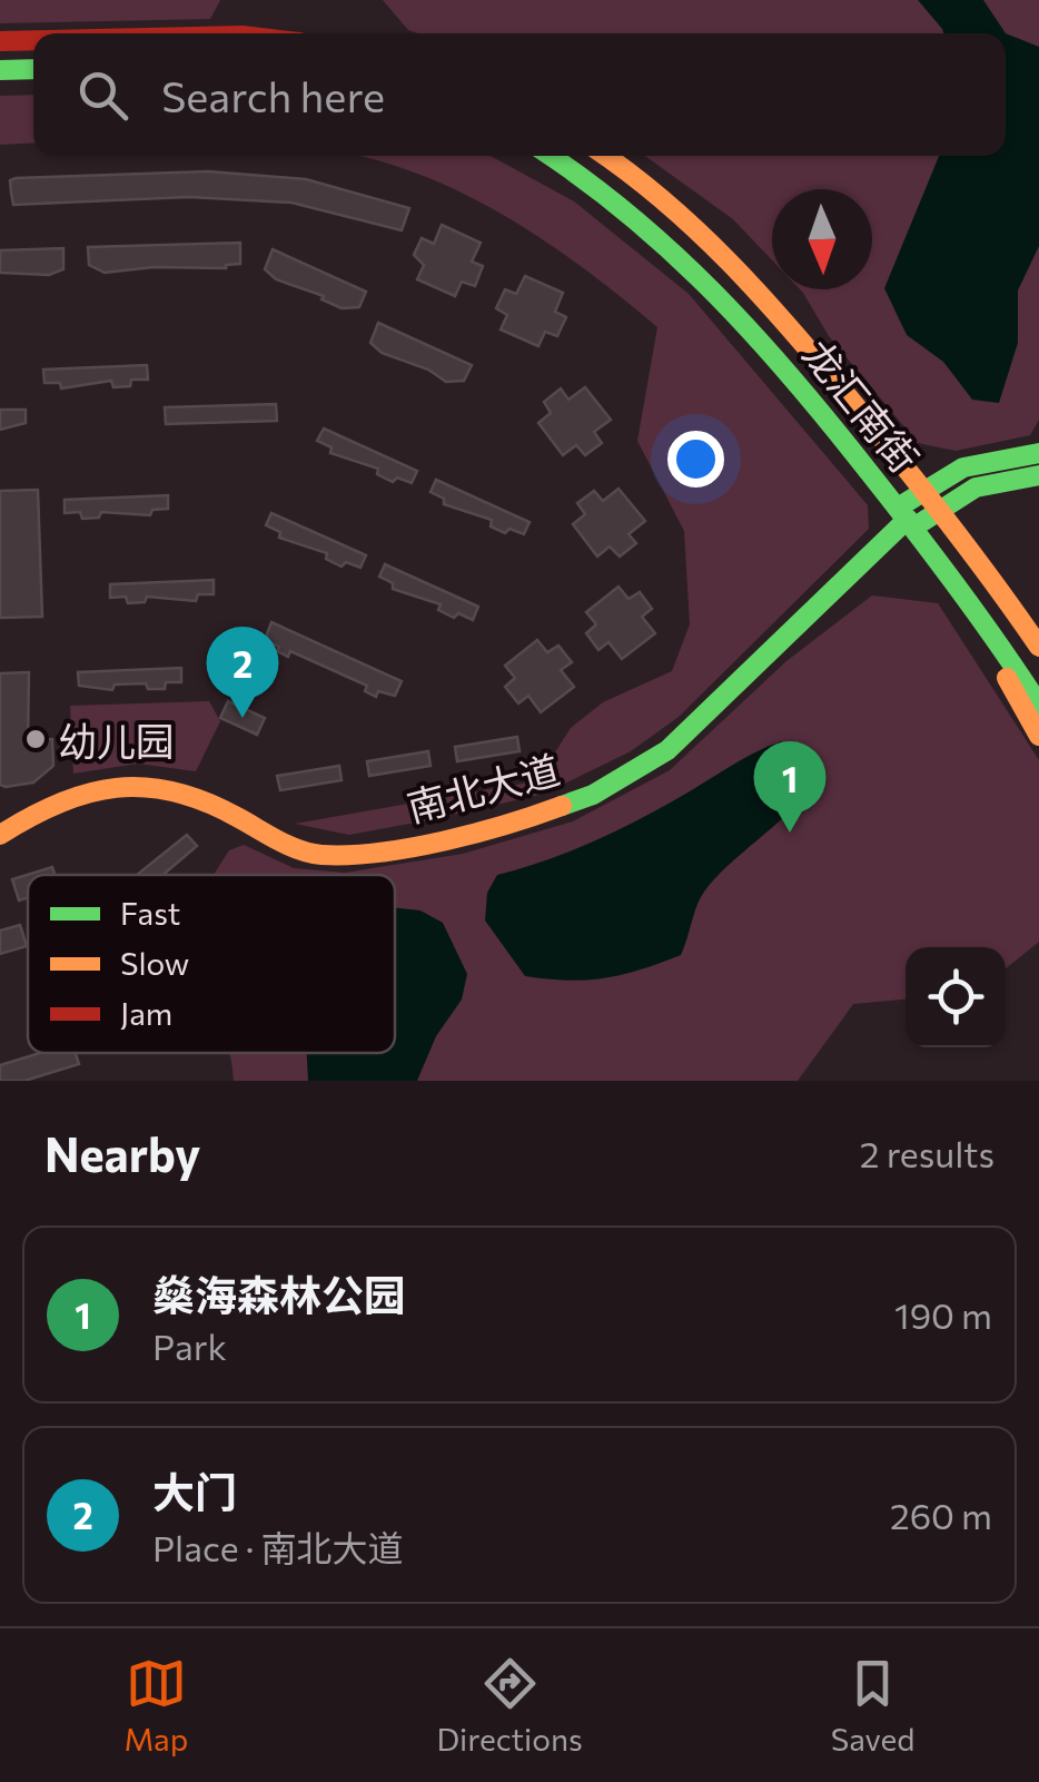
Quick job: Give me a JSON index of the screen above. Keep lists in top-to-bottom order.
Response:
{
  "streets": {
    "main road": ["龙汇南街", "南北大道"]
  },
  "crossings": [
    ["龙汇南街", "南北大道"]
  ],
  "places": ["幼儿园"],
  "legend": ["Fast", "Slow", "Jam"],
  "north": "bottom",
  "page": {
    "search": "Search here",
    "pins": ["2", "1"],
    "heading": ["Nearby", "2 results"],
    "list": [
      {
        "mark": "1",
        "name": "燊海森林公园",
        "note": "Park",
        "value": "190 m"
      },
      {
        "mark": "2",
        "name": "大门",
        "note": "Place · 南北大道",
        "value": "260 m"
      }
    ],
    "nav": ["Map", "Directions", "Saved"]
  }
}
